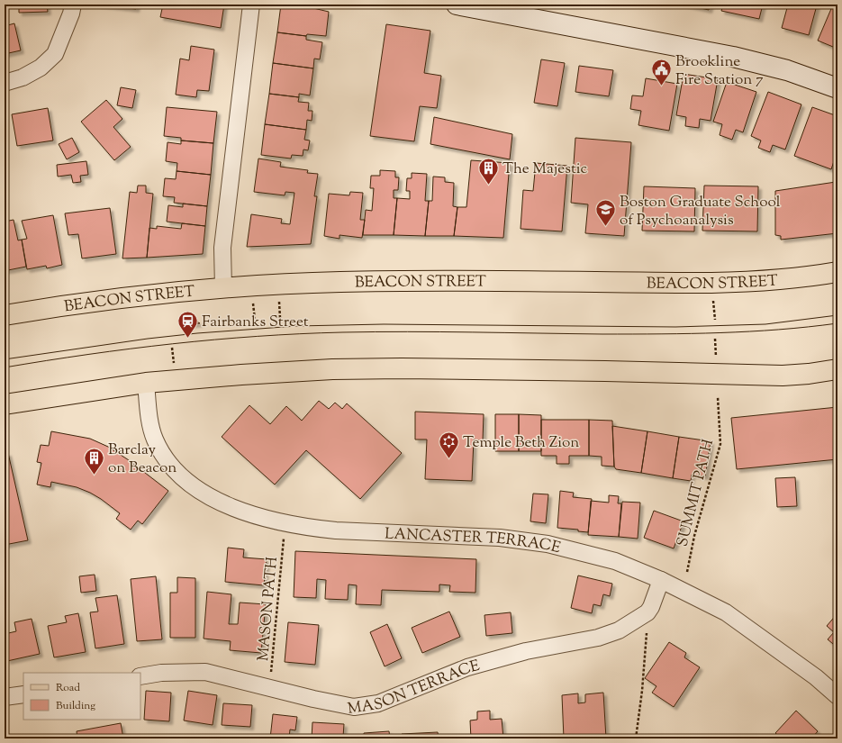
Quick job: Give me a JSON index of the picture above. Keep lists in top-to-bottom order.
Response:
{
  "streets": {
    "main road": ["BEACON STREET"],
    "street": ["LANCASTER TERRACE", "MASON TERRACE"],
    "path": ["SUMMIT PATH", "MASON PATH"]
  },
  "crossings": [
    ["LANCASTER TERRACE", "MASON TERRACE"],
    ["MASON PATH", "MASON TERRACE"]
  ],
  "places": {
    "public building": ["Brookline Fire Station 7"],
    "building": ["The Majestic", "Barclay on Beacon"],
    "school or university": ["Boston Graduate School of Psychoanalysis"],
    "station": ["Fairbanks Street"],
    "synagogue": ["Temple Beth Zion"]
  },
  "legend": ["Road", "Building"]
}
